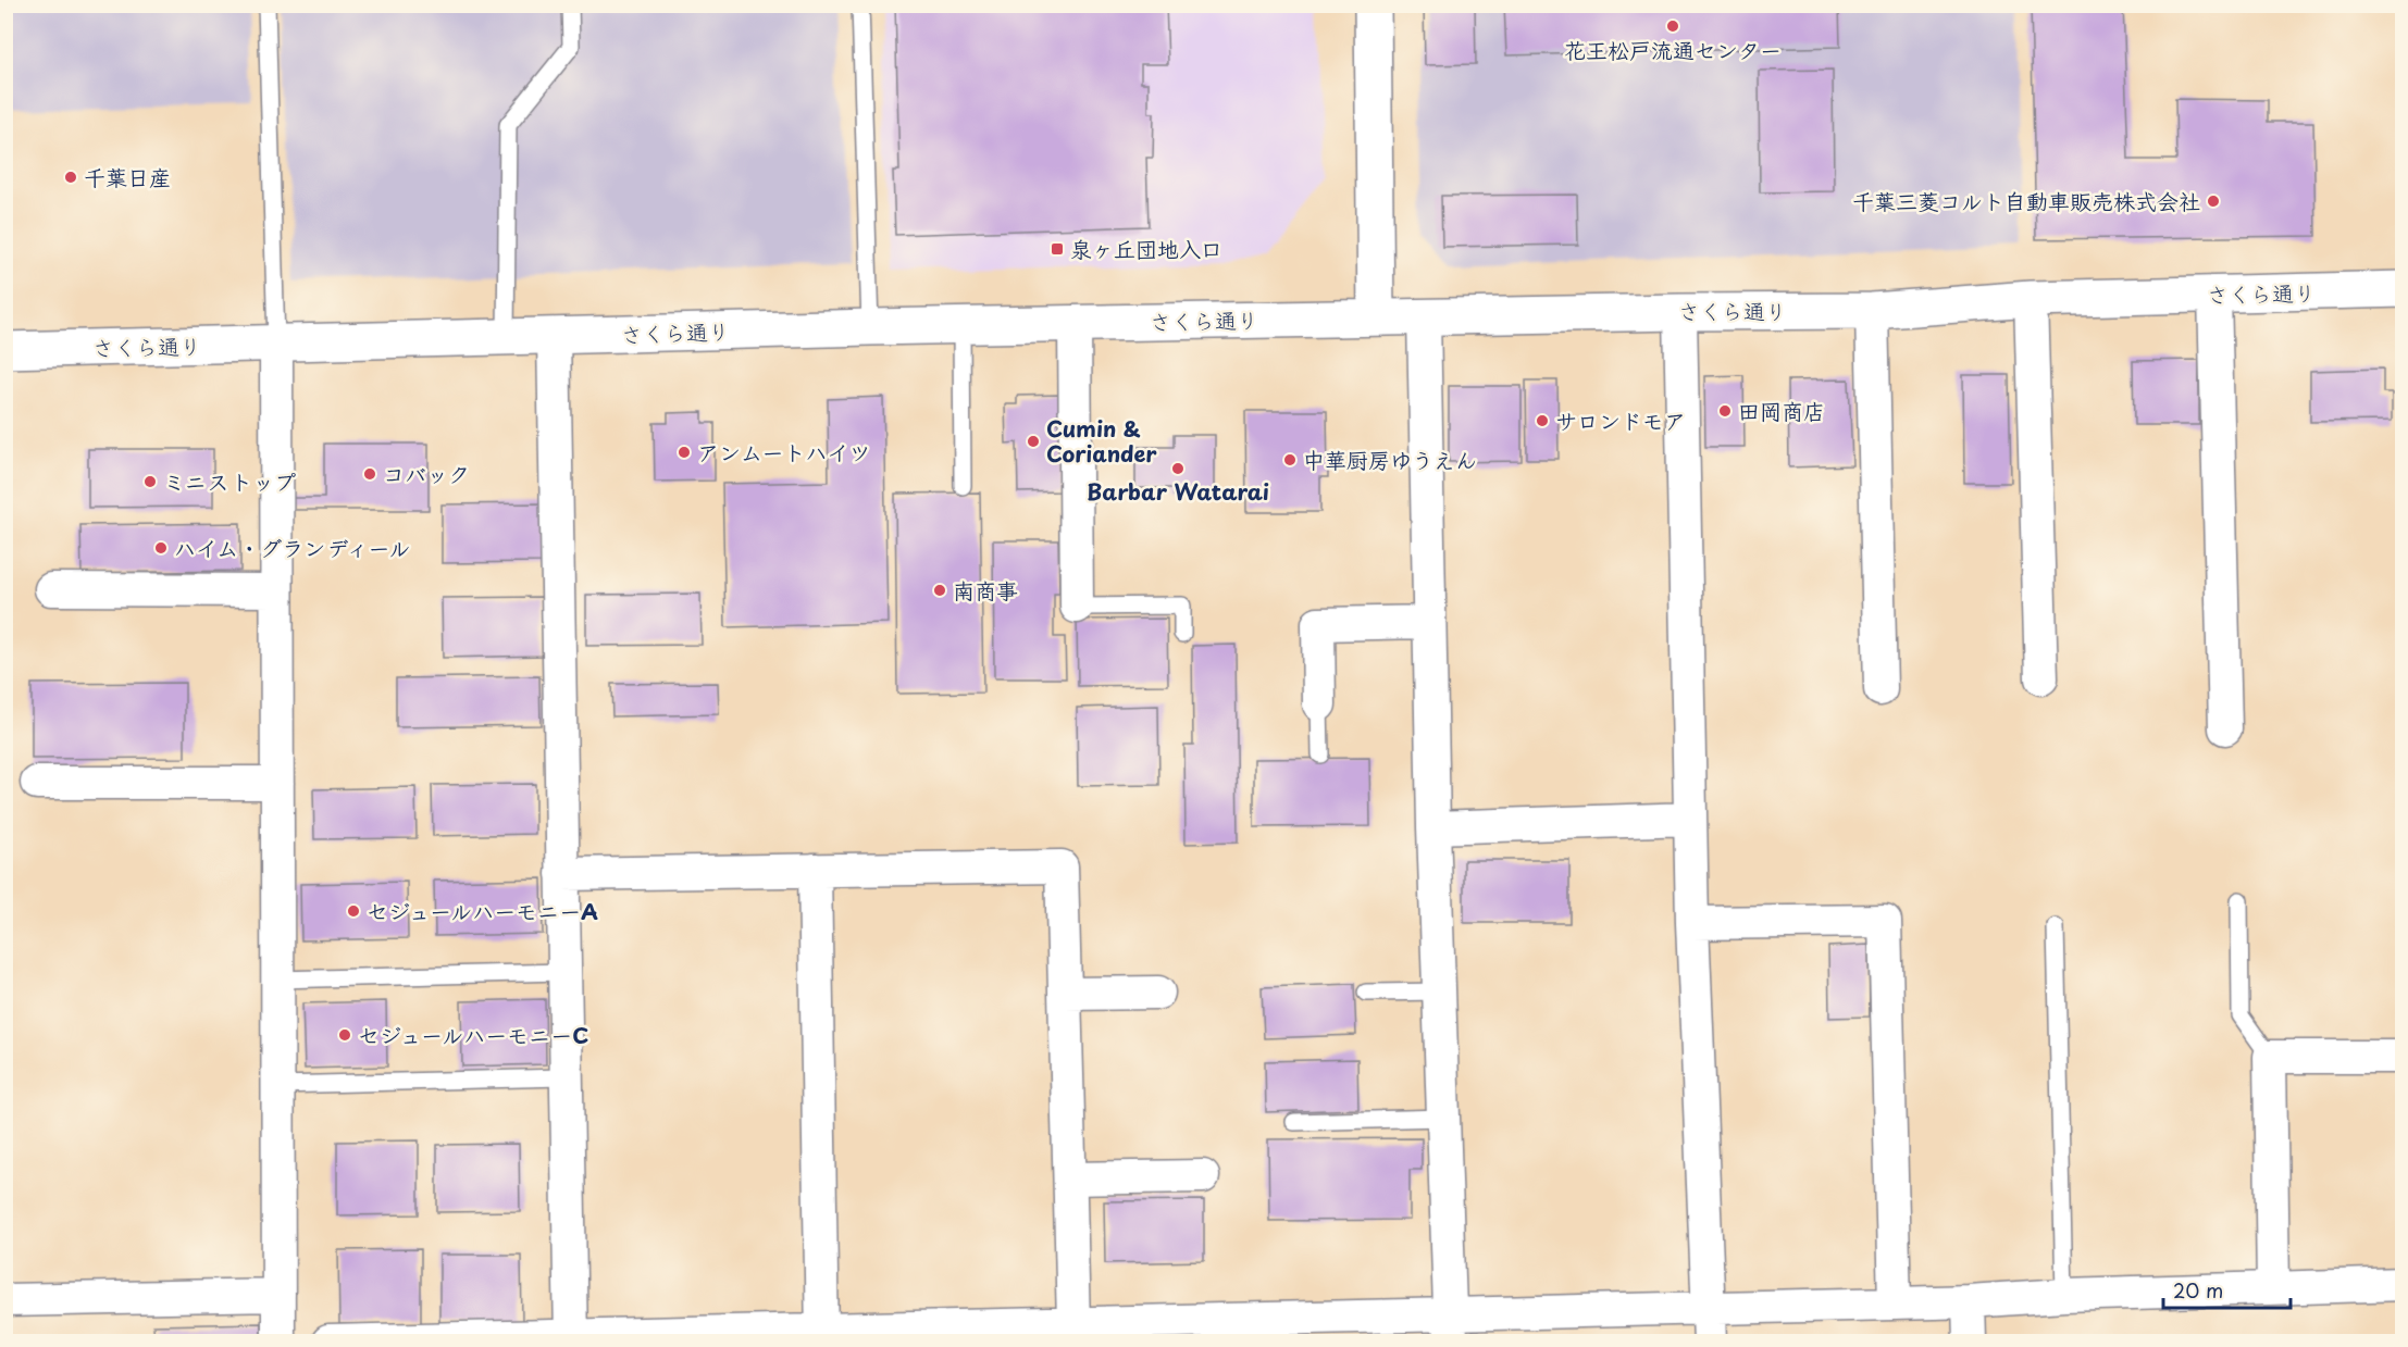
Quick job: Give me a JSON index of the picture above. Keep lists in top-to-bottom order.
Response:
{
  "streets": {
    "street": ["さくら通り"]
  },
  "places": {
    "other": [
      "花王松戸流通センター",
      "千葉日産",
      "千葉三菱コルト自動車販売株式会社",
      "田岡商店",
      "サロンドモア",
      "Cumin & Coriander",
      "アンムートハイツ",
      "中華厨房ゆうえん",
      "Barbar Watarai",
      "コバック",
      "ミニストップ",
      "ハイム・グランディール",
      "南商事",
      "セジュールハーモニーA",
      "セジュールハーモニーC"
    ],
    "transit": ["泉ヶ丘団地入口"]
  },
  "scale_bar": "20 m"
}
